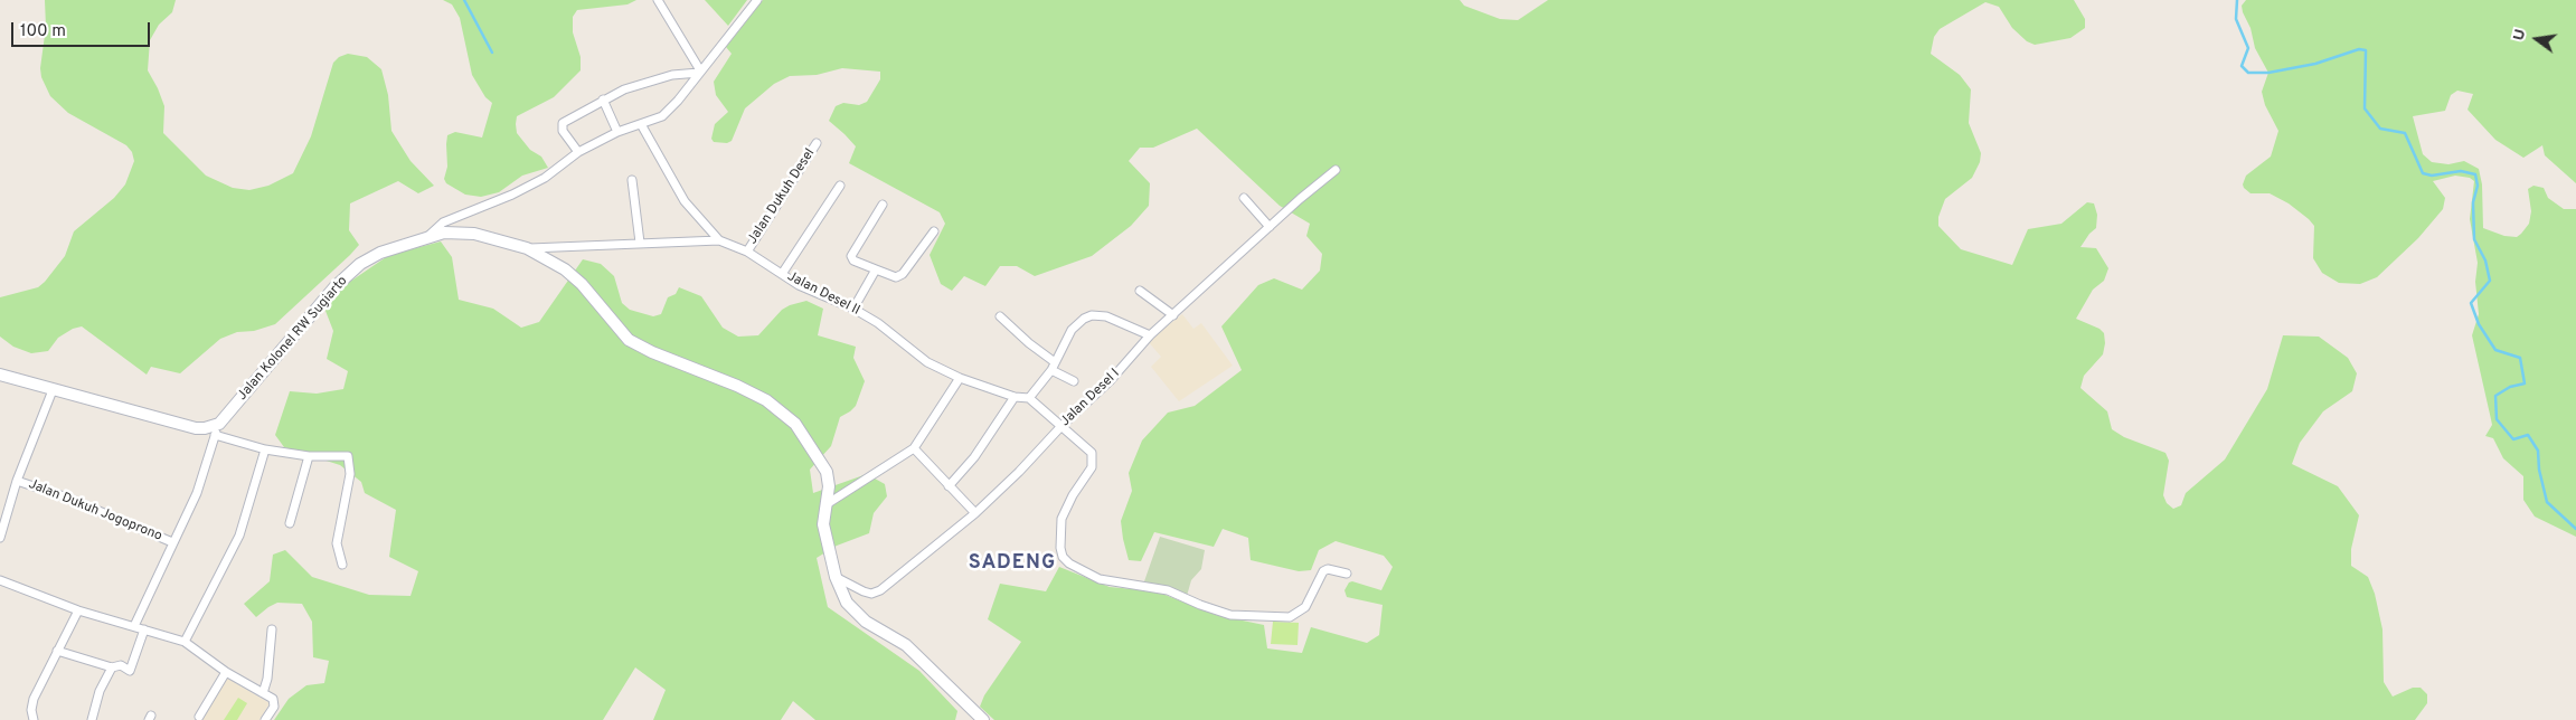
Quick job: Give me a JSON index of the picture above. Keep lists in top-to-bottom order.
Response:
{
  "streets": {
    "main road": ["Jalan Kolonel RW Sugiarto"],
    "street": [
      "Jalan Dukuh Desel",
      "Jalan Desel II",
      "Jalan Desel I",
      "Jalan Dukuh Jogoprono"
    ]
  },
  "crossings": [
    ["Jalan Dukuh Desel", "Jalan Desel II"],
    ["Jalan Desel II", "Jalan Kolonel RW Sugiarto"],
    ["Jalan Kolonel RW Sugiarto", "Jalan Desel I"],
    ["Jalan Kolonel RW Sugiarto", "Jalan Dukuh Jogoprono"]
  ],
  "districts": ["SADENG"],
  "scale_bar": "100 m",
  "north": "left"
}
